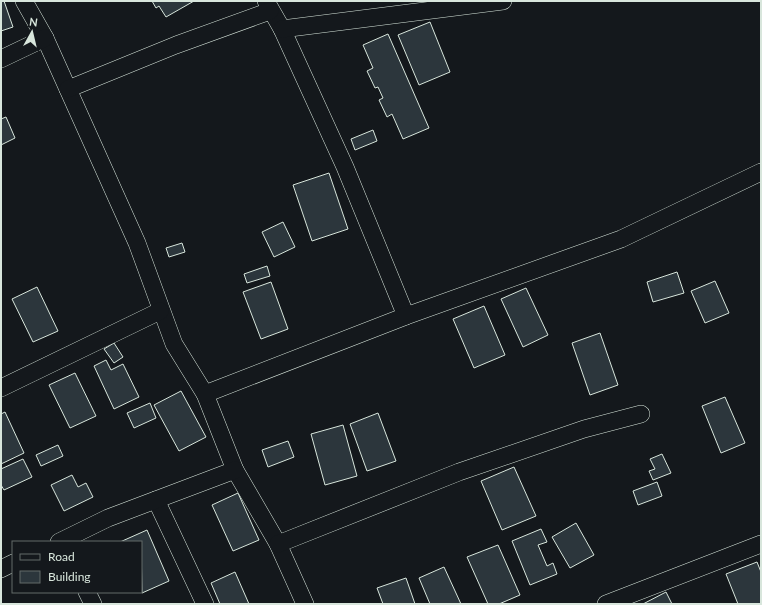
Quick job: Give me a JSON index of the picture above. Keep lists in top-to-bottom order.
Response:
{
  "legend": ["Road", "Building"],
  "north": "top"
}
